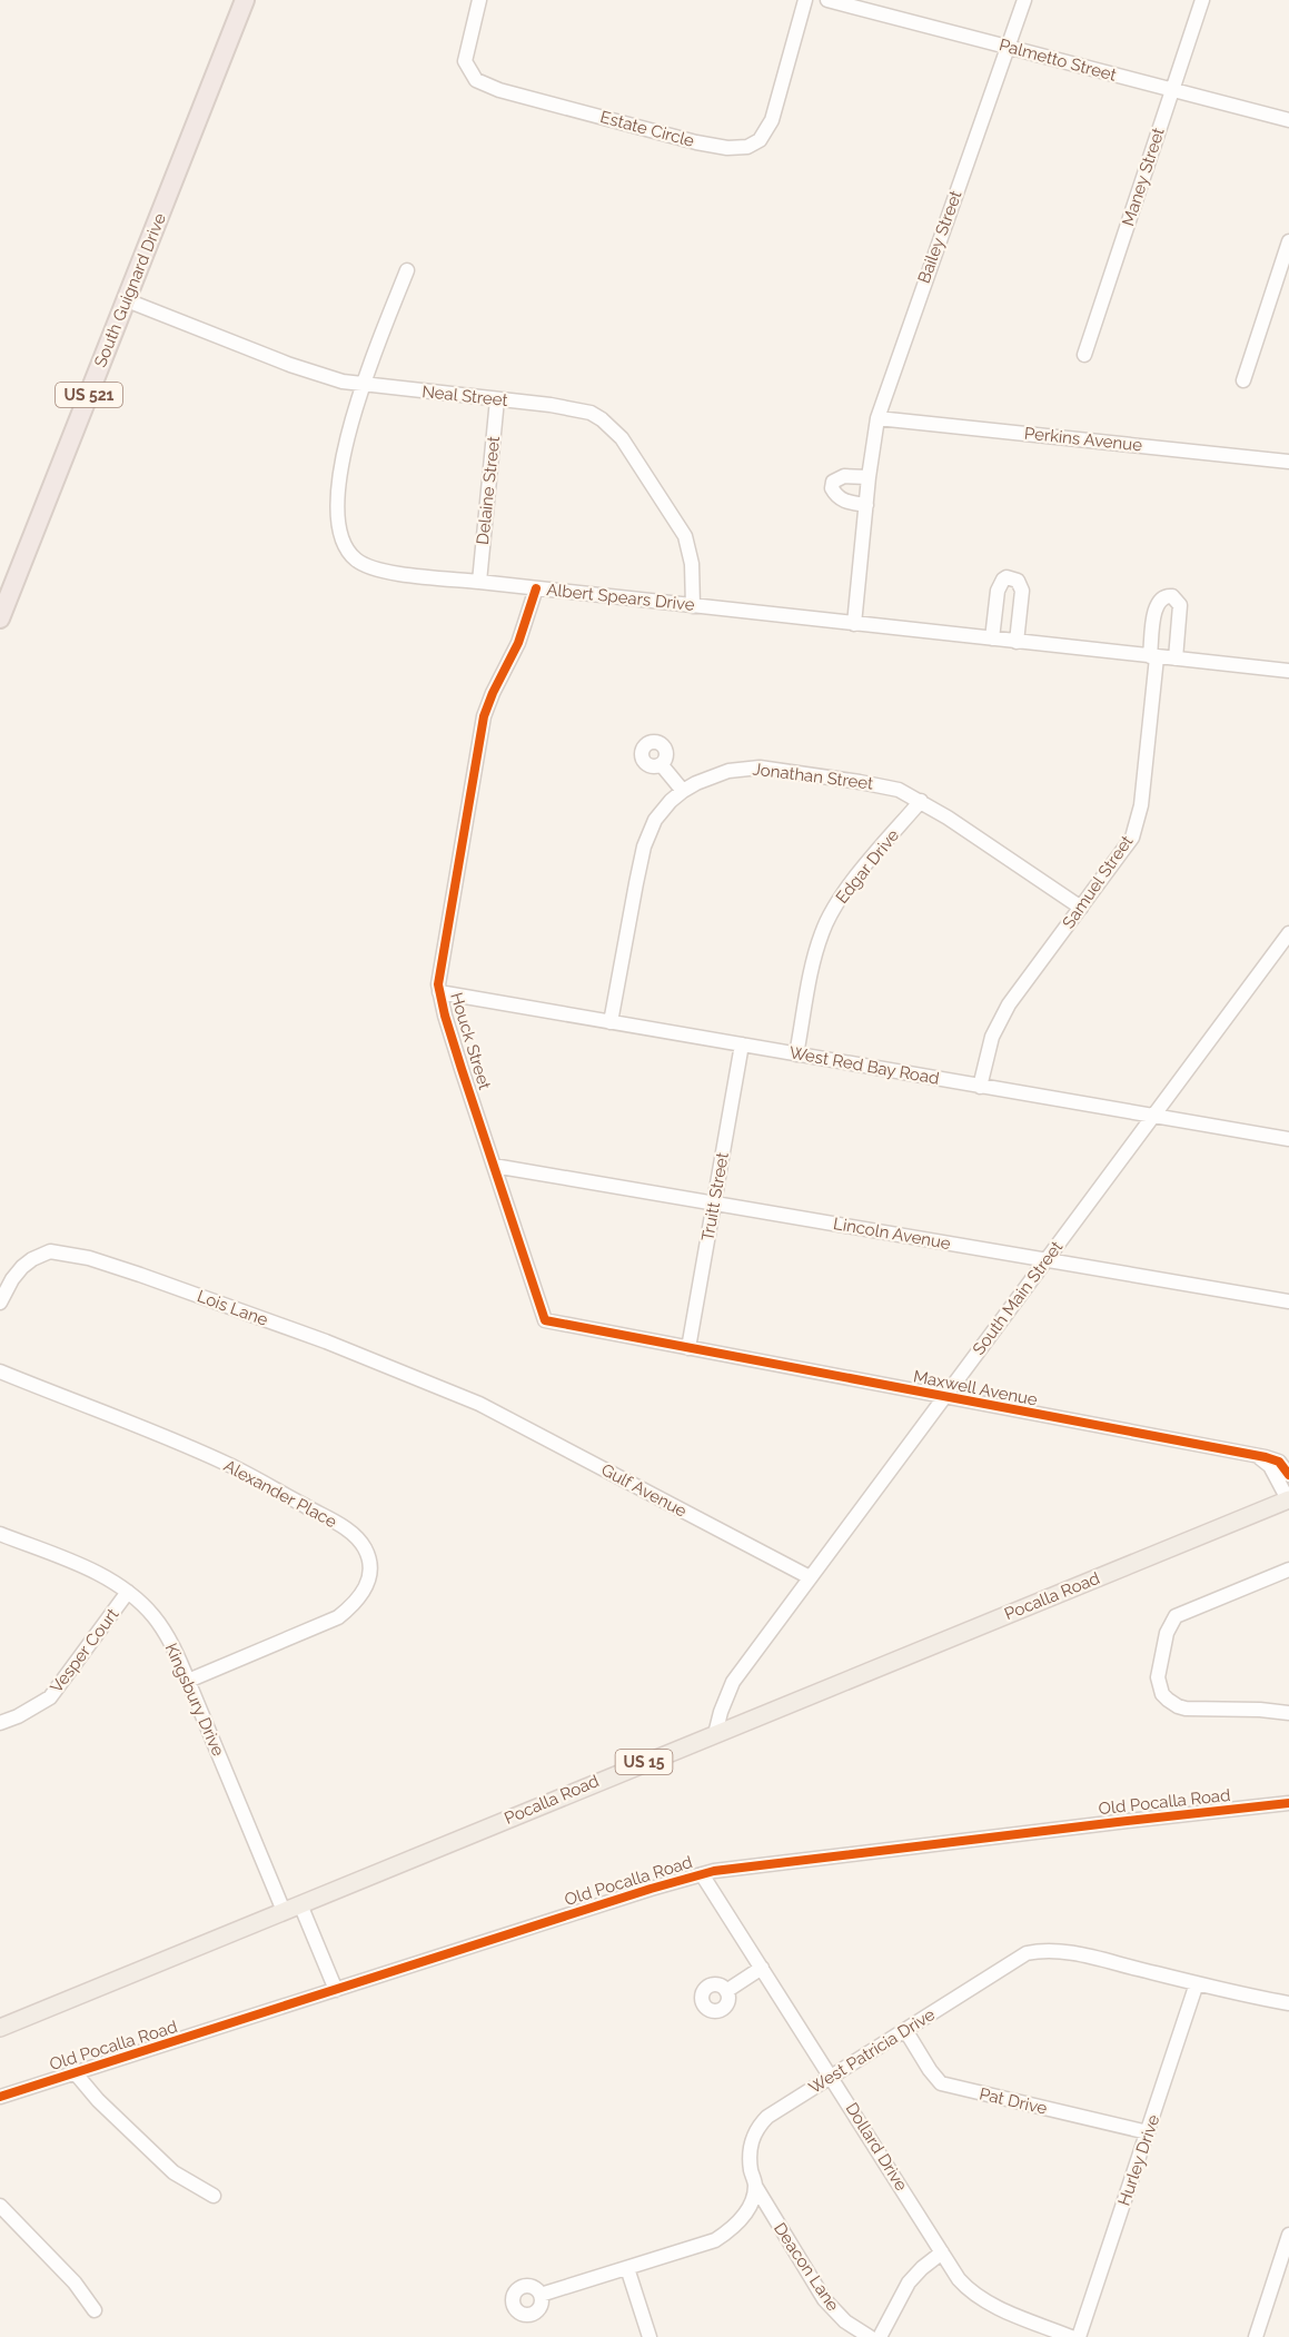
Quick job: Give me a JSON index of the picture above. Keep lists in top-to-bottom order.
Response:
{
  "streets": {
    "highway": ["South Guignard Drive", "US 521"],
    "main road": ["Pocalla Road", "US 15"],
    "street": [
      "Palmetto Street",
      "Estate Circle",
      "Maney Street",
      "Bailey Street",
      "Neal Street",
      "Perkins Avenue",
      "Delaine Street",
      "Albert Spears Drive",
      "Jonathan Street",
      "Edgar Drive",
      "Samuel Street",
      "Houck Street",
      "West Red Bay Road",
      "Truitt Street",
      "Lincoln Avenue",
      "South Main Street",
      "Lois Lane",
      "Maxwell Avenue",
      "Gulf Avenue",
      "Alexander Place",
      "Vesper Court",
      "Kingsbury Drive",
      "Old Pocalla Road",
      "West Patricia Drive",
      "Pat Drive",
      "Dollard Drive",
      "Hurley Drive",
      "Deacon Lane"
    ]
  },
  "crossings": [
    ["Palmetto Street", "Maney Street"],
    ["Palmetto Street", "Bailey Street"],
    ["Bailey Street", "Perkins Avenue"],
    ["Bailey Street", "Albert Spears Drive"],
    ["South Guignard Drive", "Neal Street"],
    ["Neal Street", "Delaine Street"],
    ["Neal Street", "Albert Spears Drive"],
    ["Delaine Street", "Albert Spears Drive"],
    ["Albert Spears Drive", "Samuel Street"],
    ["Albert Spears Drive", "Houck Street"],
    ["Jonathan Street", "Edgar Drive"],
    ["Jonathan Street", "Samuel Street"],
    ["Jonathan Street", "West Red Bay Road"],
    ["Edgar Drive", "West Red Bay Road"],
    ["Samuel Street", "West Red Bay Road"],
    ["Houck Street", "West Red Bay Road"],
    ["Houck Street", "Truitt Street"],
    ["Houck Street", "Lincoln Avenue"],
    ["Houck Street", "Maxwell Avenue"],
    ["West Red Bay Road", "Truitt Street"],
    ["West Red Bay Road", "South Main Street"],
    ["Truitt Street", "Lincoln Avenue"],
    ["Truitt Street", "Maxwell Avenue"],
    ["Lincoln Avenue", "South Main Street"],
    ["South Main Street", "Maxwell Avenue"],
    ["South Main Street", "Gulf Avenue"],
    ["South Main Street", "Pocalla Road"],
    ["Lois Lane", "Gulf Avenue"],
    ["Alexander Place", "Kingsbury Drive"],
    ["Pocalla Road", "Kingsbury Drive"],
    ["Vesper Court", "Kingsbury Drive"],
    ["Old Pocalla Road", "Dollard Drive"],
    ["West Patricia Drive", "Pat Drive"],
    ["West Patricia Drive", "Dollard Drive"],
    ["West Patricia Drive", "Hurley Drive"],
    ["West Patricia Drive", "Deacon Lane"],
    ["Pat Drive", "Hurley Drive"]
  ]
}
